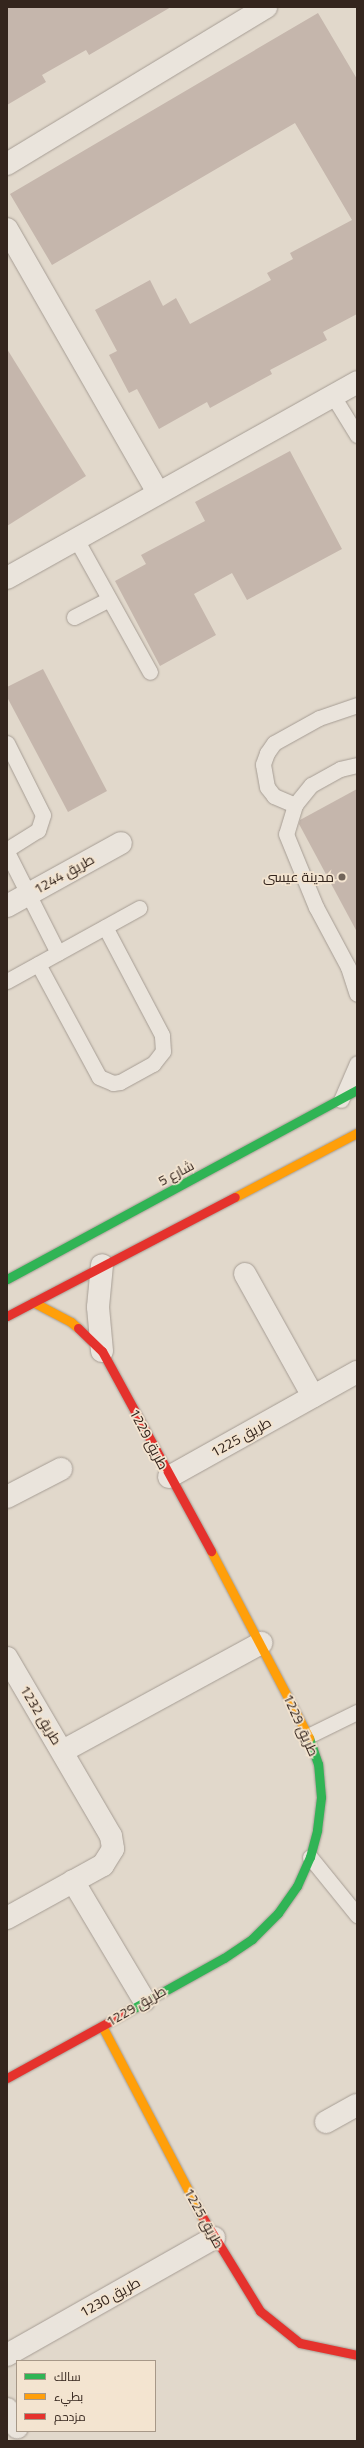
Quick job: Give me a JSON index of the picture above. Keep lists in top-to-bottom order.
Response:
{
  "streets": {
    "street": [
      "طريق 1244",
      "شارع 5",
      "طريق 1225",
      "طريق 1229",
      "طريق 1232",
      "طريق 1230"
    ]
  },
  "crossings": [
    ["طريق 1225", "طريق 1229"],
    ["طريق 1225", "طريق 1230"]
  ],
  "places": ["مدينة عيسى"],
  "legend": ["سالك", "بطيء", "مزدحم"]
}
